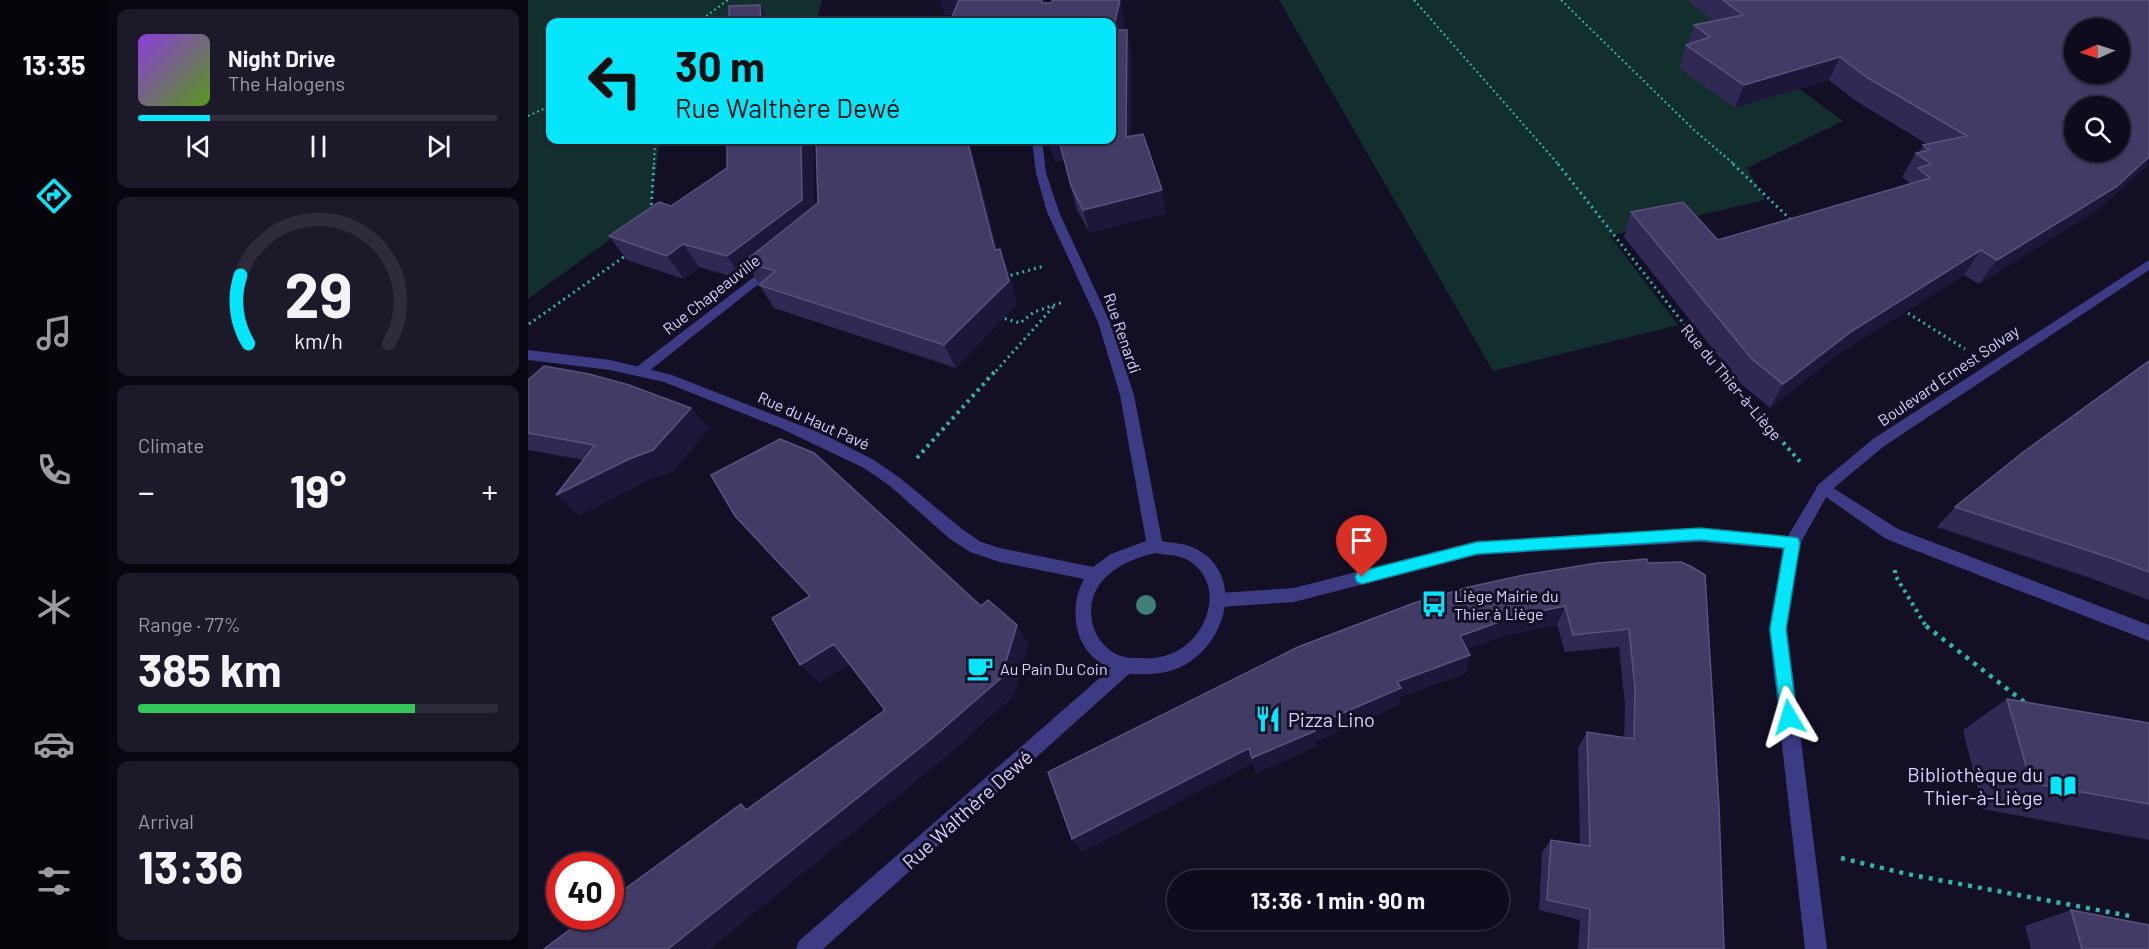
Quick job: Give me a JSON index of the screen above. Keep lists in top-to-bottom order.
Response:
{
  "streets": {
    "street": [
      "Rue Chapeauville",
      "Rue Renardi",
      "Boulevard Ernest Solvay",
      "Rue du Haut Pavé",
      "Rue Walthère Dewé"
    ],
    "path": ["Rue du Thier-à-Liège"]
  },
  "crossings": [
    ["Rue Chapeauville", "Rue du Haut Pavé"],
    ["Rue Renardi", "Rue du Haut Pavé"],
    ["Rue Renardi", "Rue Walthère Dewé"],
    ["Boulevard Ernest Solvay", "Rue du Thier-à-Liège"],
    ["Rue du Haut Pavé", "Rue Walthère Dewé"]
  ],
  "places": {
    "bus stop": ["Liège Mairie du Thier à Liège"],
    "cafe": ["Au Pain Du Coin"],
    "restaurant": ["Pizza Lino"],
    "library": ["Bibliothèque du Thier-à-Liège"]
  },
  "north": "left",
  "page": {
    "tabs": "13:35",
    "turn": ["30 m", "Rue Walthère Dewé"],
    "song": ["Night Drive", "The Halogens"],
    "tile": [
      "Climate",
      ["Range · 77%", "385 km"],
      ["Arrival", "13:36"]
    ],
    "heat": ["−", "19°", "+"],
    "limit": "40",
    "trip": "13:36 · 1 min · 90 m",
    "gauge": ["29", "km/h"]
  }
}
